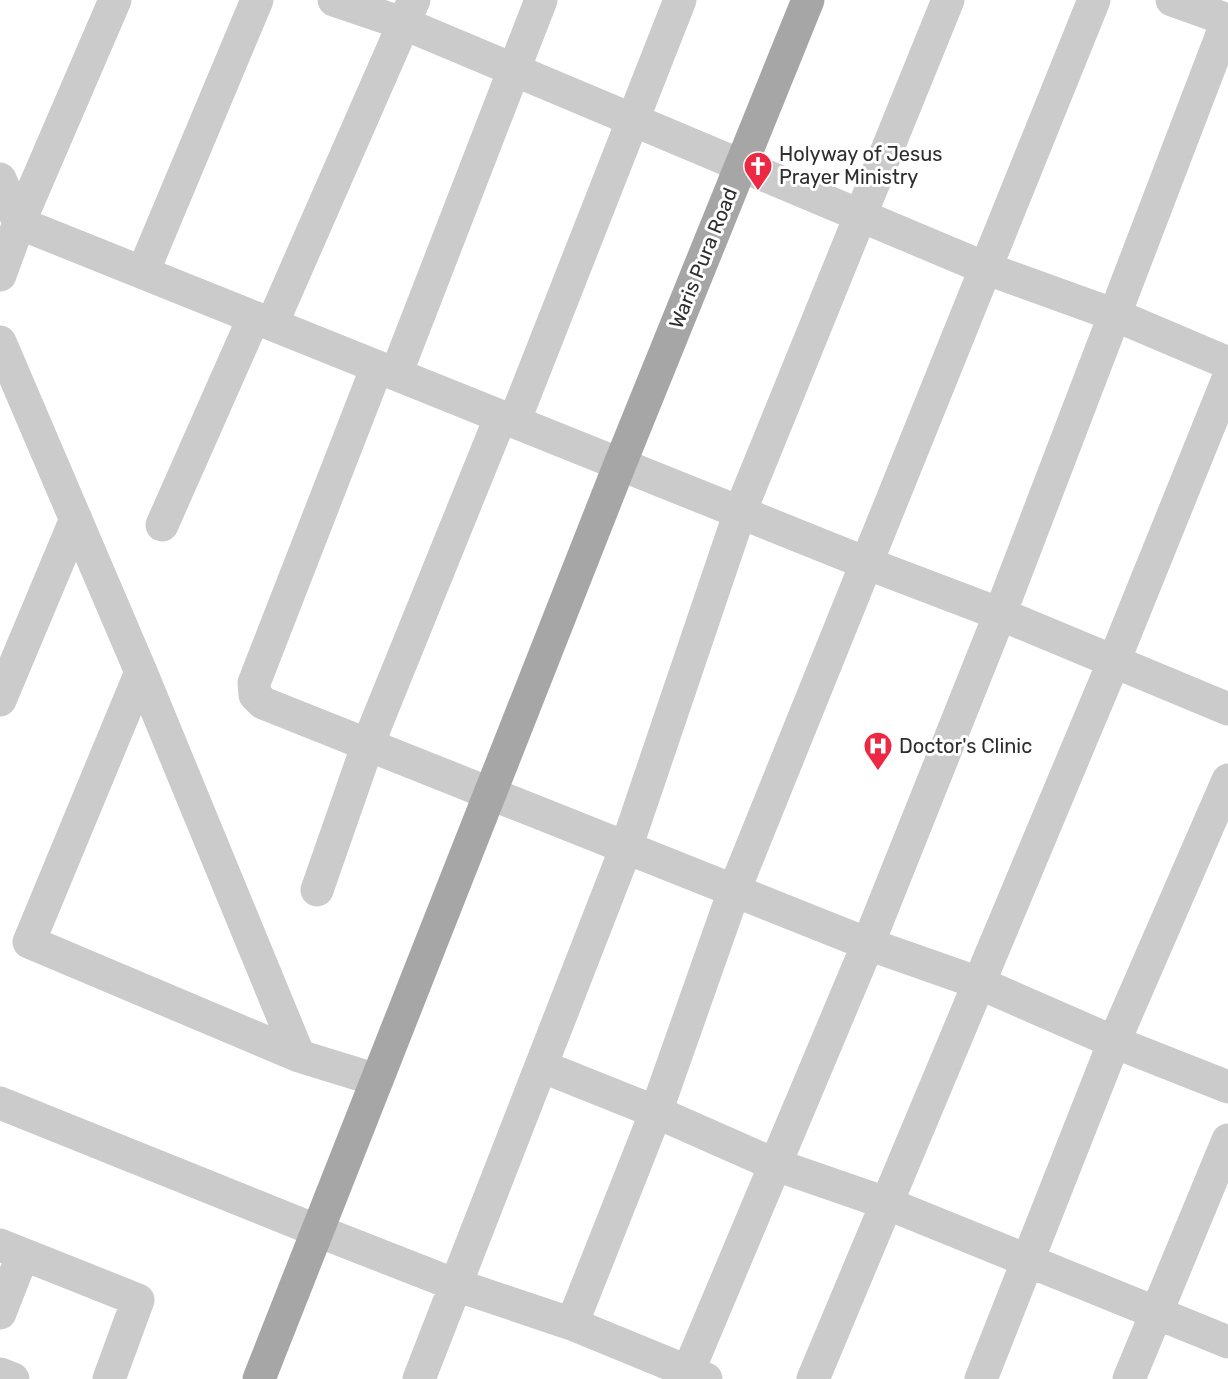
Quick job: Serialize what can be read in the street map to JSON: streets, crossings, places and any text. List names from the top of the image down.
{
  "streets": {
    "main road": ["Waris Pura Road"]
  },
  "places": {
    "church": ["Holyway of Jesus Prayer Ministry"],
    "hospital": ["Doctor's Clinic"]
  }
}
